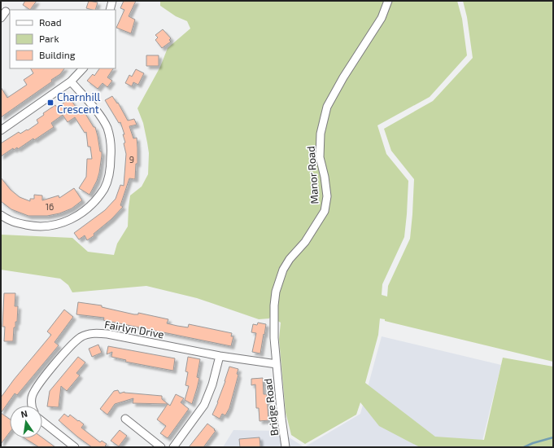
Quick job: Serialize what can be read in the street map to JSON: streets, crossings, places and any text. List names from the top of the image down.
{
  "streets": {
    "street": ["Manor Road", "Fairlyn Drive", "Bridge Road"]
  },
  "crossings": [
    ["Manor Road", "Fairlyn Drive"],
    ["Manor Road", "Bridge Road"],
    ["Fairlyn Drive", "Bridge Road"]
  ],
  "places": {
    "transit": ["Charnhill Crescent"]
  },
  "house_numbers": ["9", "16"],
  "legend": ["Road", "Park", "Building"],
  "north": "top"
}
